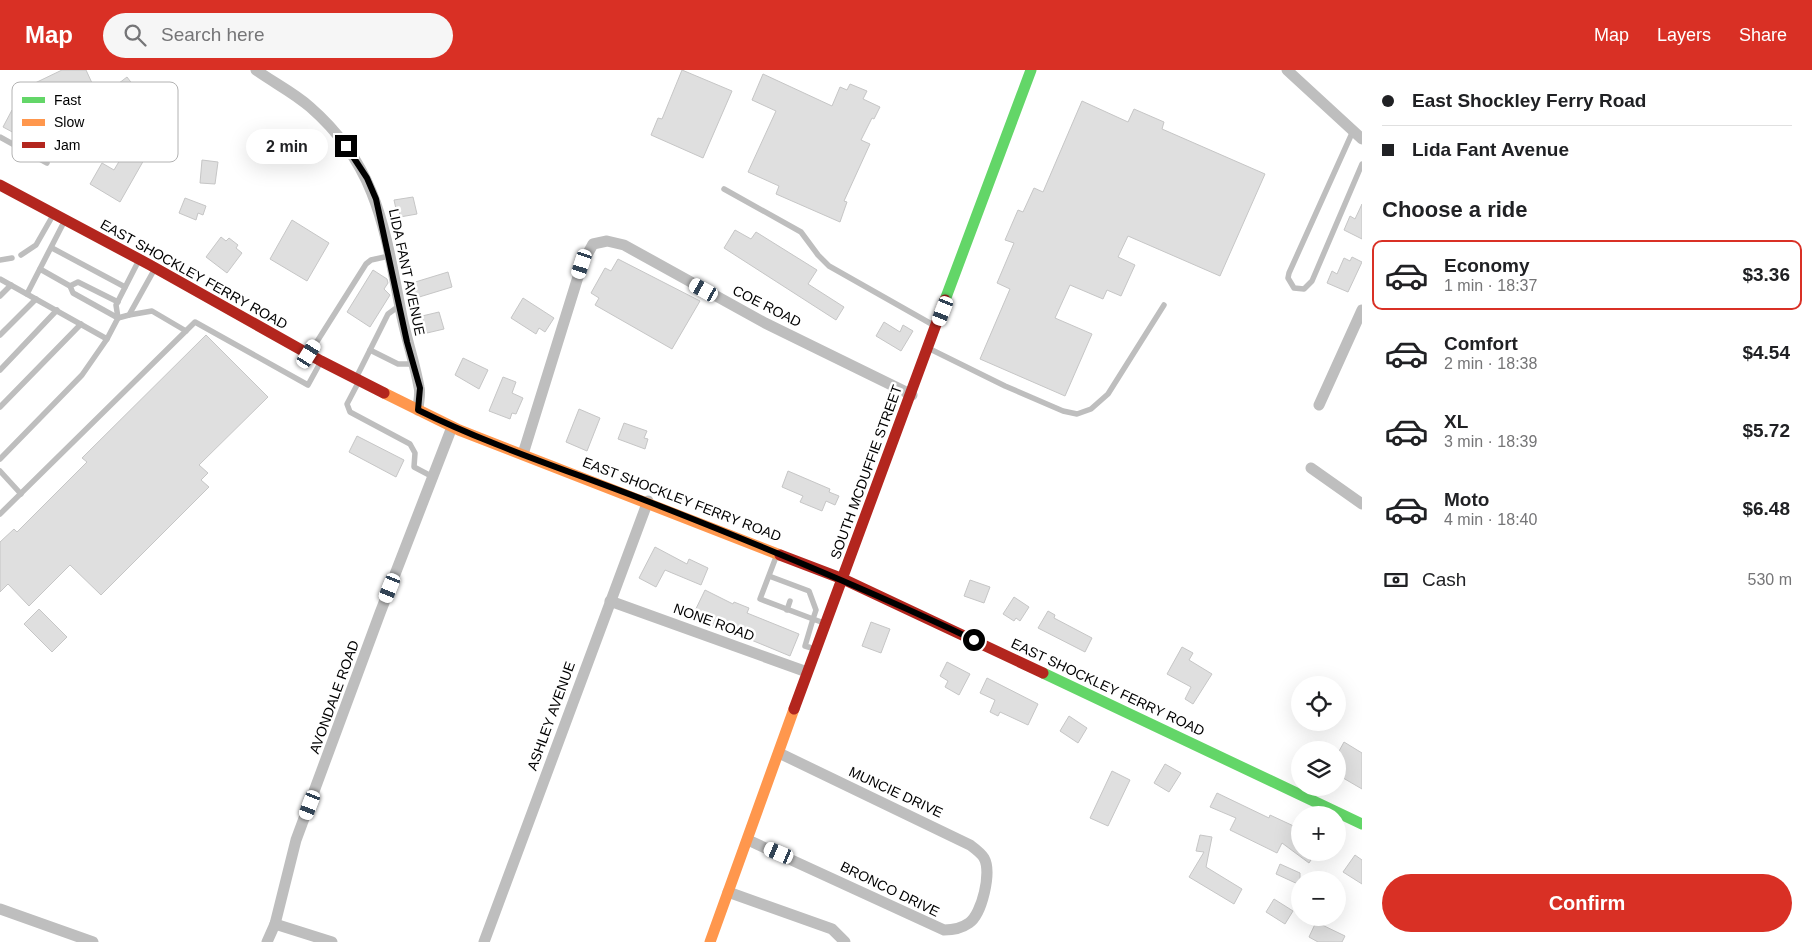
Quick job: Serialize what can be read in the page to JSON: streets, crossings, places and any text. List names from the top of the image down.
{
  "streets": {
    "main road": ["EAST SHOCKLEY FERRY ROAD", "SOUTH MCDUFFIE STREET"],
    "street": [
      "LIDA FANT AVENUE",
      "COE ROAD",
      "NONE ROAD",
      "AVONDALE ROAD",
      "ASHLEY AVENUE",
      "MUNCIE DRIVE",
      "BRONCO DRIVE"
    ]
  },
  "crossings": [
    ["LIDA FANT AVENUE", "EAST SHOCKLEY FERRY ROAD"],
    ["EAST SHOCKLEY FERRY ROAD", "COE ROAD"],
    ["EAST SHOCKLEY FERRY ROAD", "SOUTH MCDUFFIE STREET"],
    ["EAST SHOCKLEY FERRY ROAD", "AVONDALE ROAD"],
    ["EAST SHOCKLEY FERRY ROAD", "ASHLEY AVENUE"],
    ["COE ROAD", "SOUTH MCDUFFIE STREET"],
    ["SOUTH MCDUFFIE STREET", "NONE ROAD"],
    ["SOUTH MCDUFFIE STREET", "MUNCIE DRIVE"],
    ["SOUTH MCDUFFIE STREET", "BRONCO DRIVE"],
    ["NONE ROAD", "ASHLEY AVENUE"],
    ["MUNCIE DRIVE", "BRONCO DRIVE"]
  ],
  "legend": ["Fast", "Slow", "Jam"],
  "page": {
    "header": "Map",
    "search": "Search here",
    "nav": ["Map", "Layers", "Share"],
    "banner": ["East Shockley Ferry Road", "Lida Fant Avenue"],
    "bubble": "2 min",
    "heading": "Choose a ride",
    "list": [
      {
        "name": "Economy",
        "note": "1 min · 18:37",
        "value": "$3.36"
      },
      {
        "name": "Comfort",
        "note": "2 min · 18:38",
        "value": "$4.54"
      },
      {
        "name": "XL",
        "note": "3 min · 18:39",
        "value": "$5.72"
      },
      {
        "name": "Moto",
        "note": "4 min · 18:40",
        "value": "$6.48"
      }
    ],
    "pay": ["Cash", "530 m"],
    "map_buttons": ["+", "−"],
    "buttons": "Confirm"
  }
}
